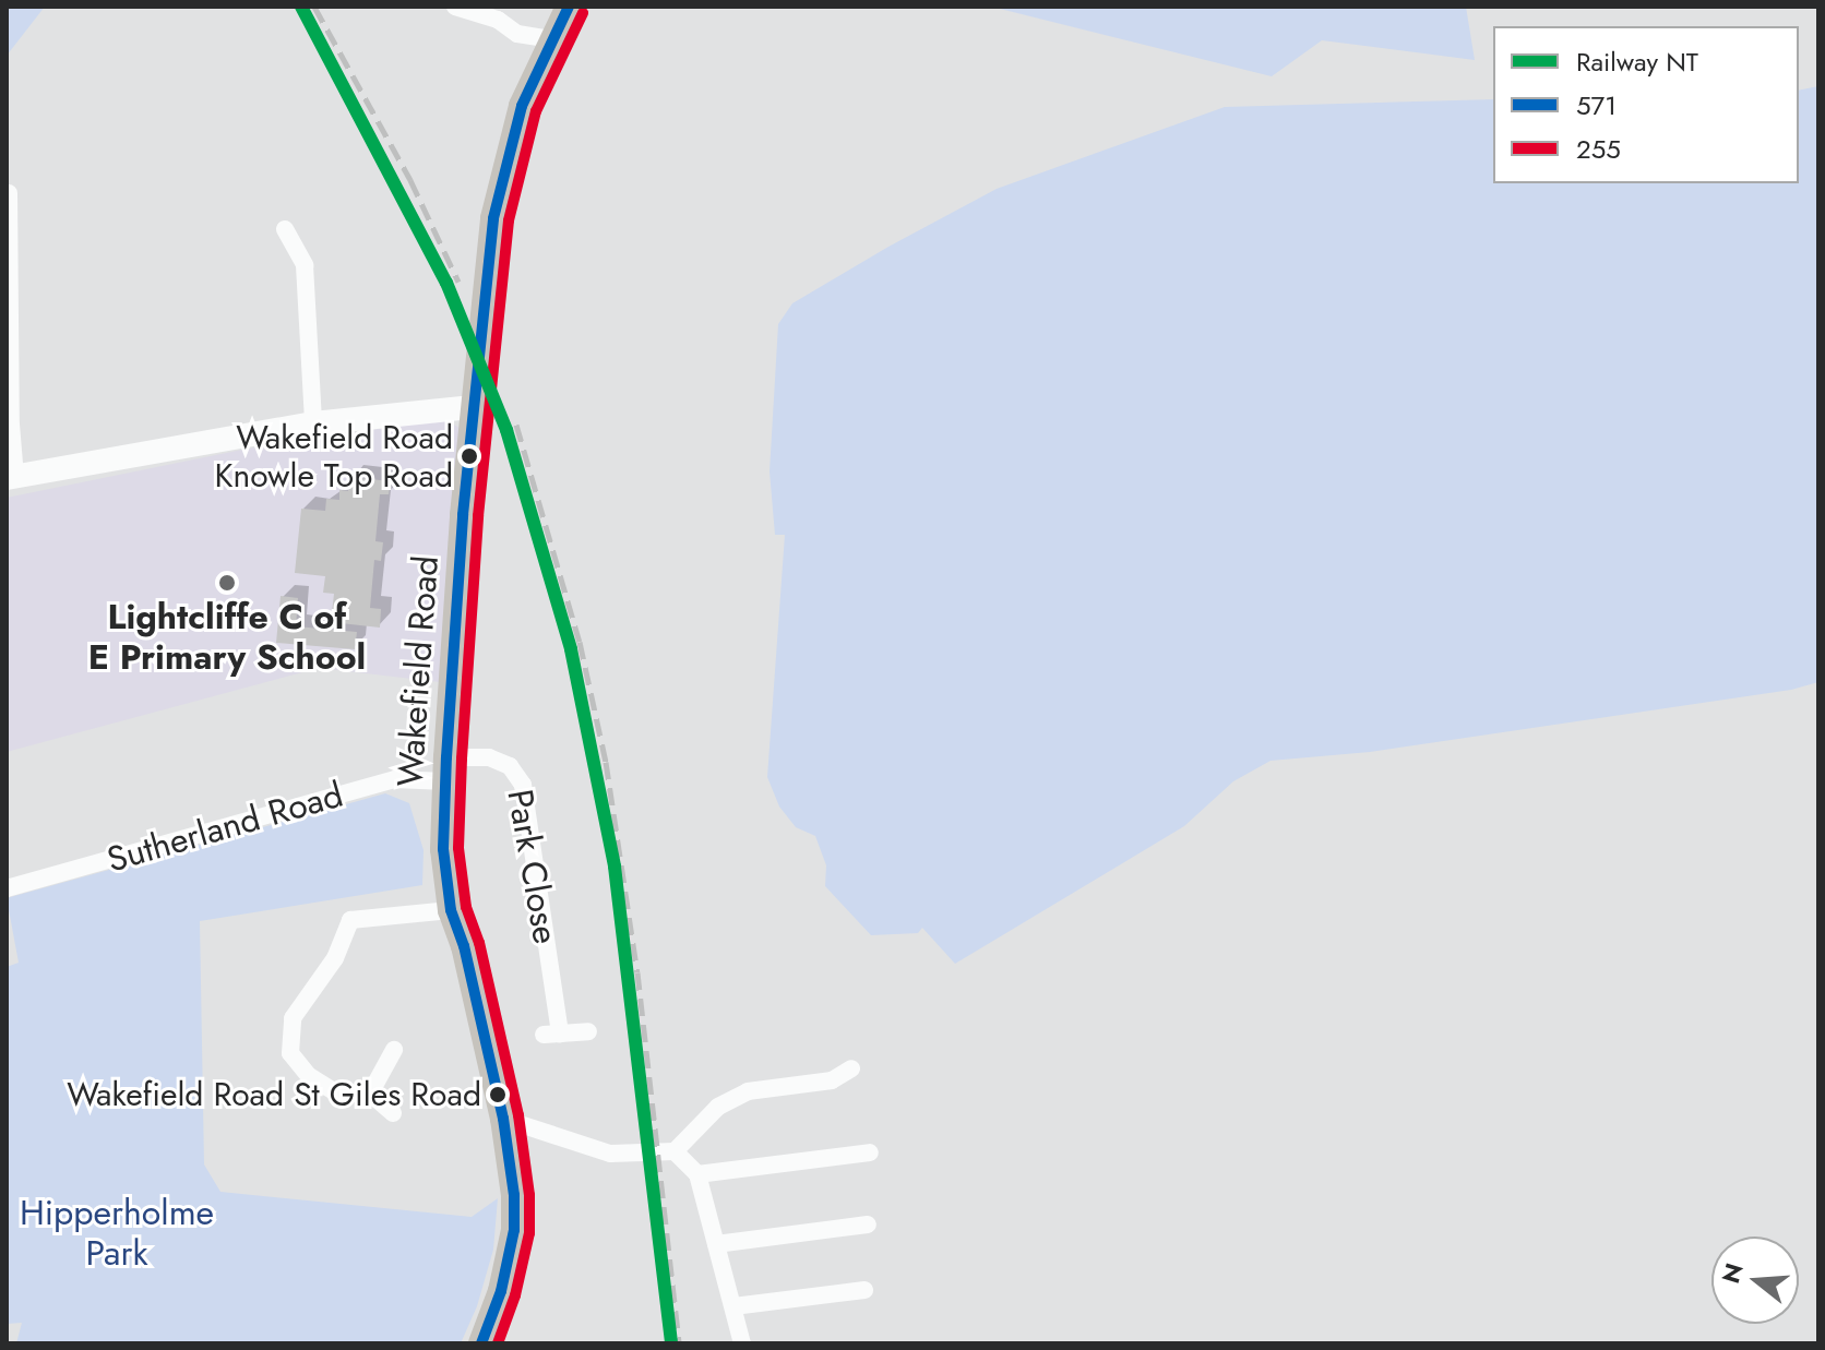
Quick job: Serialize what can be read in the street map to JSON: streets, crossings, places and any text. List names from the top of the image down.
{
  "streets": {
    "main road": ["Wakefield Road"],
    "street": ["Sutherland Road", "Park Close"]
  },
  "crossings": [
    ["Wakefield Road", "Sutherland Road"],
    ["Wakefield Road", "Park Close"],
    ["Sutherland Road", "Park Close"]
  ],
  "parks": ["Hipperholme Park"],
  "places": ["Wakefield Road Knowle Top Road", "Lightcliffe C of E Primary School", "Wakefield Road St Giles Road"],
  "lines": ["rail line NT", "transit line 571", "transit line 255"],
  "legend": ["Railway NT", "571", "255"],
  "north": "left"
}
